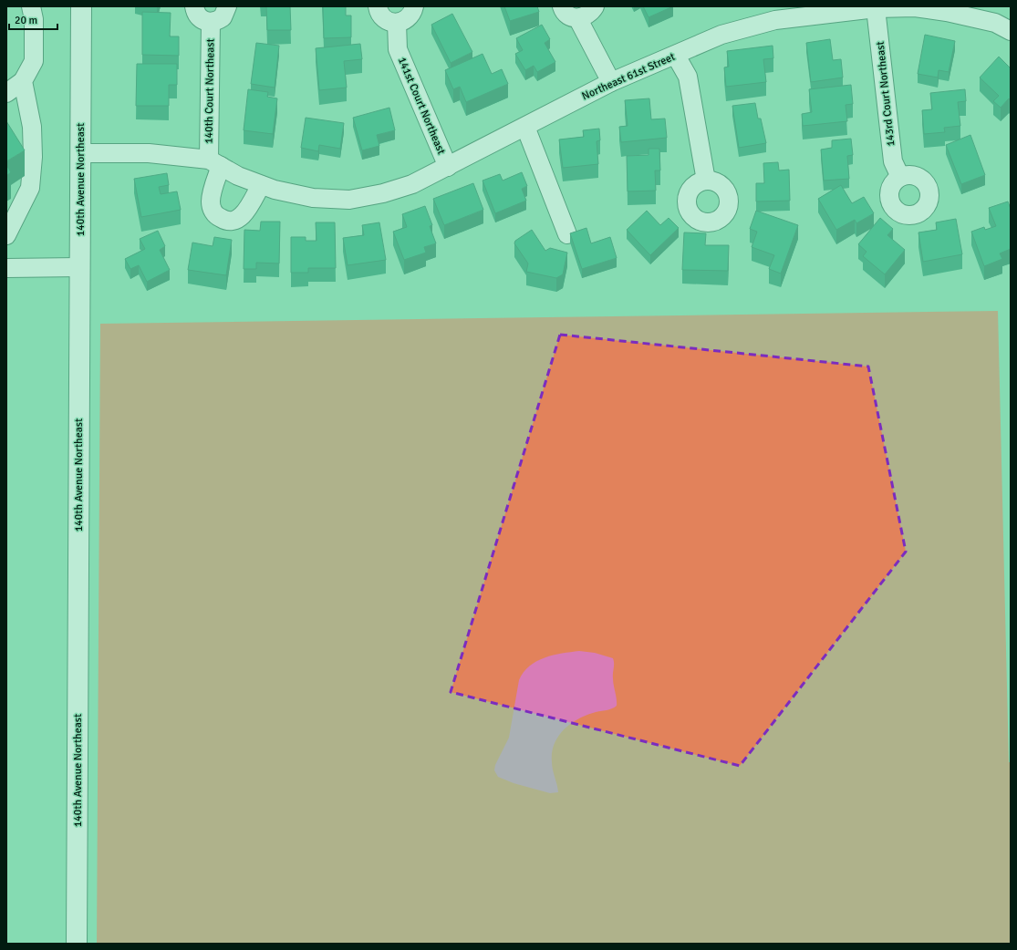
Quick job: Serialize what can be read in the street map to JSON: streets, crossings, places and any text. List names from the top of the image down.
{
  "streets": {
    "street": [
      "Northeast 61st Street",
      "140th Court Northeast",
      "143rd Court Northeast",
      "141st Court Northeast",
      "140th Avenue Northeast"
    ]
  },
  "crossings": [
    ["Northeast 61st Street", "140th Court Northeast"],
    ["Northeast 61st Street", "143rd Court Northeast"],
    ["Northeast 61st Street", "141st Court Northeast"],
    ["Northeast 61st Street", "140th Avenue Northeast"]
  ],
  "scale_bar": "20 m"
}
